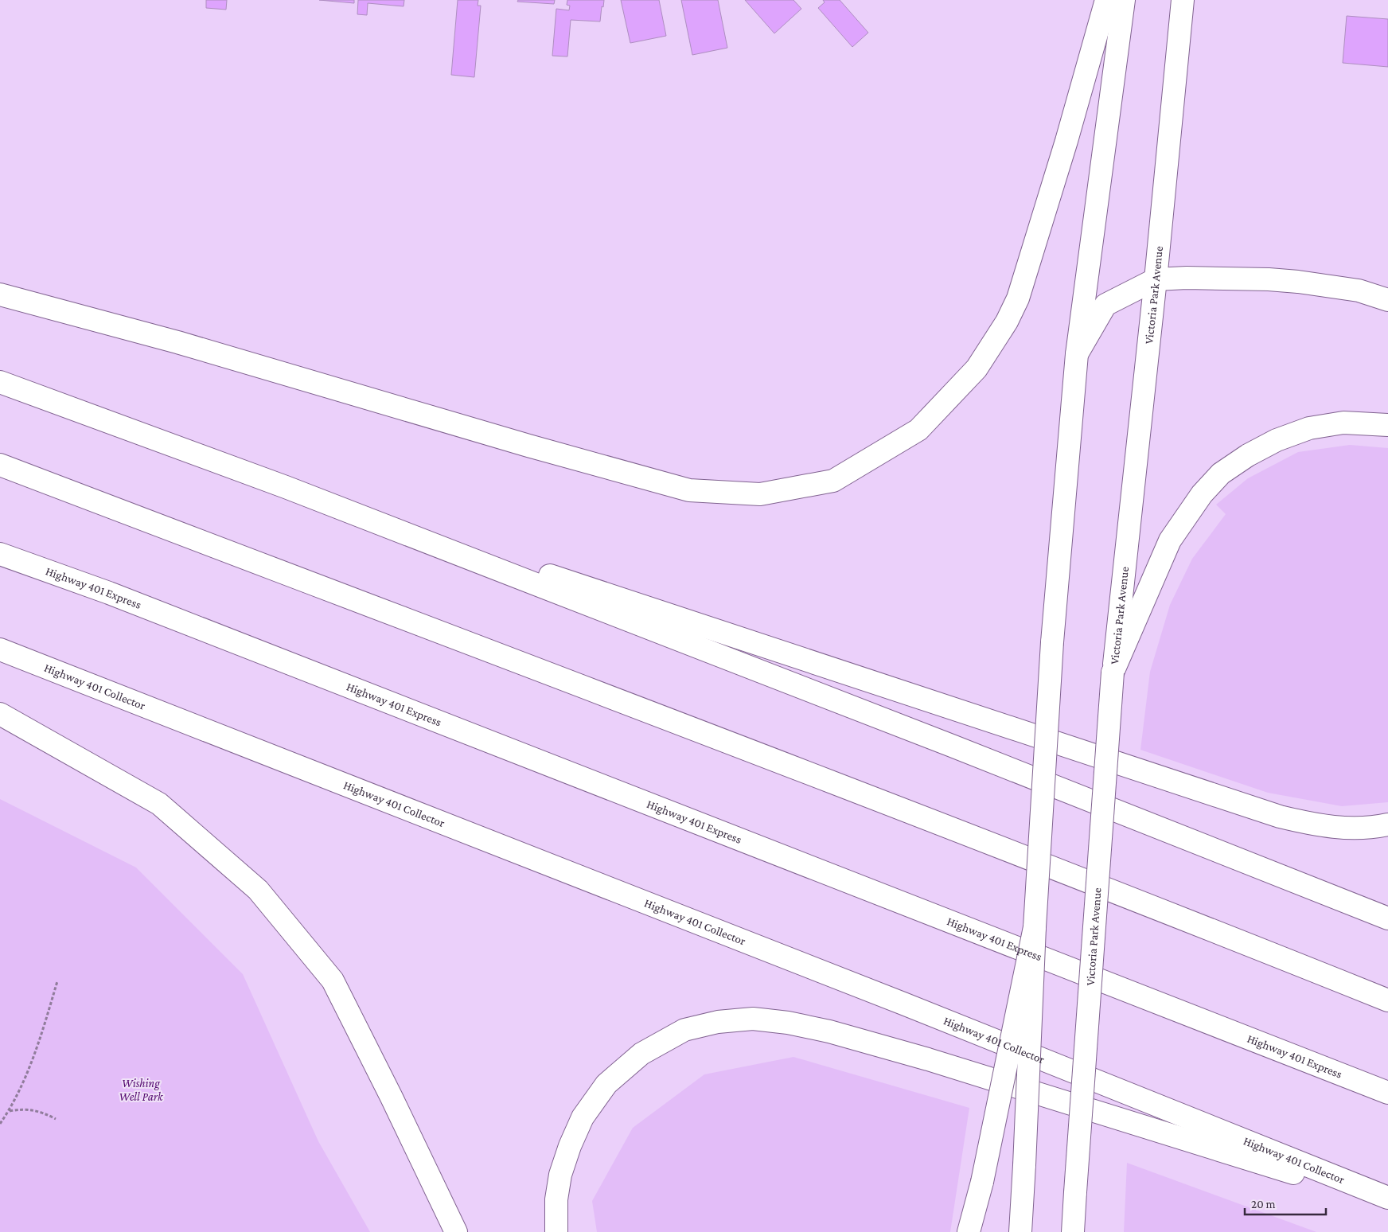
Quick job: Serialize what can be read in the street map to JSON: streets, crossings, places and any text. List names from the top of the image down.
{
  "streets": {
    "main road": ["Victoria Park Avenue", "Highway 401 Express", "Highway 401 Collector"]
  },
  "parks": ["Wishing Well Park"],
  "scale_bar": "20 m"
}
